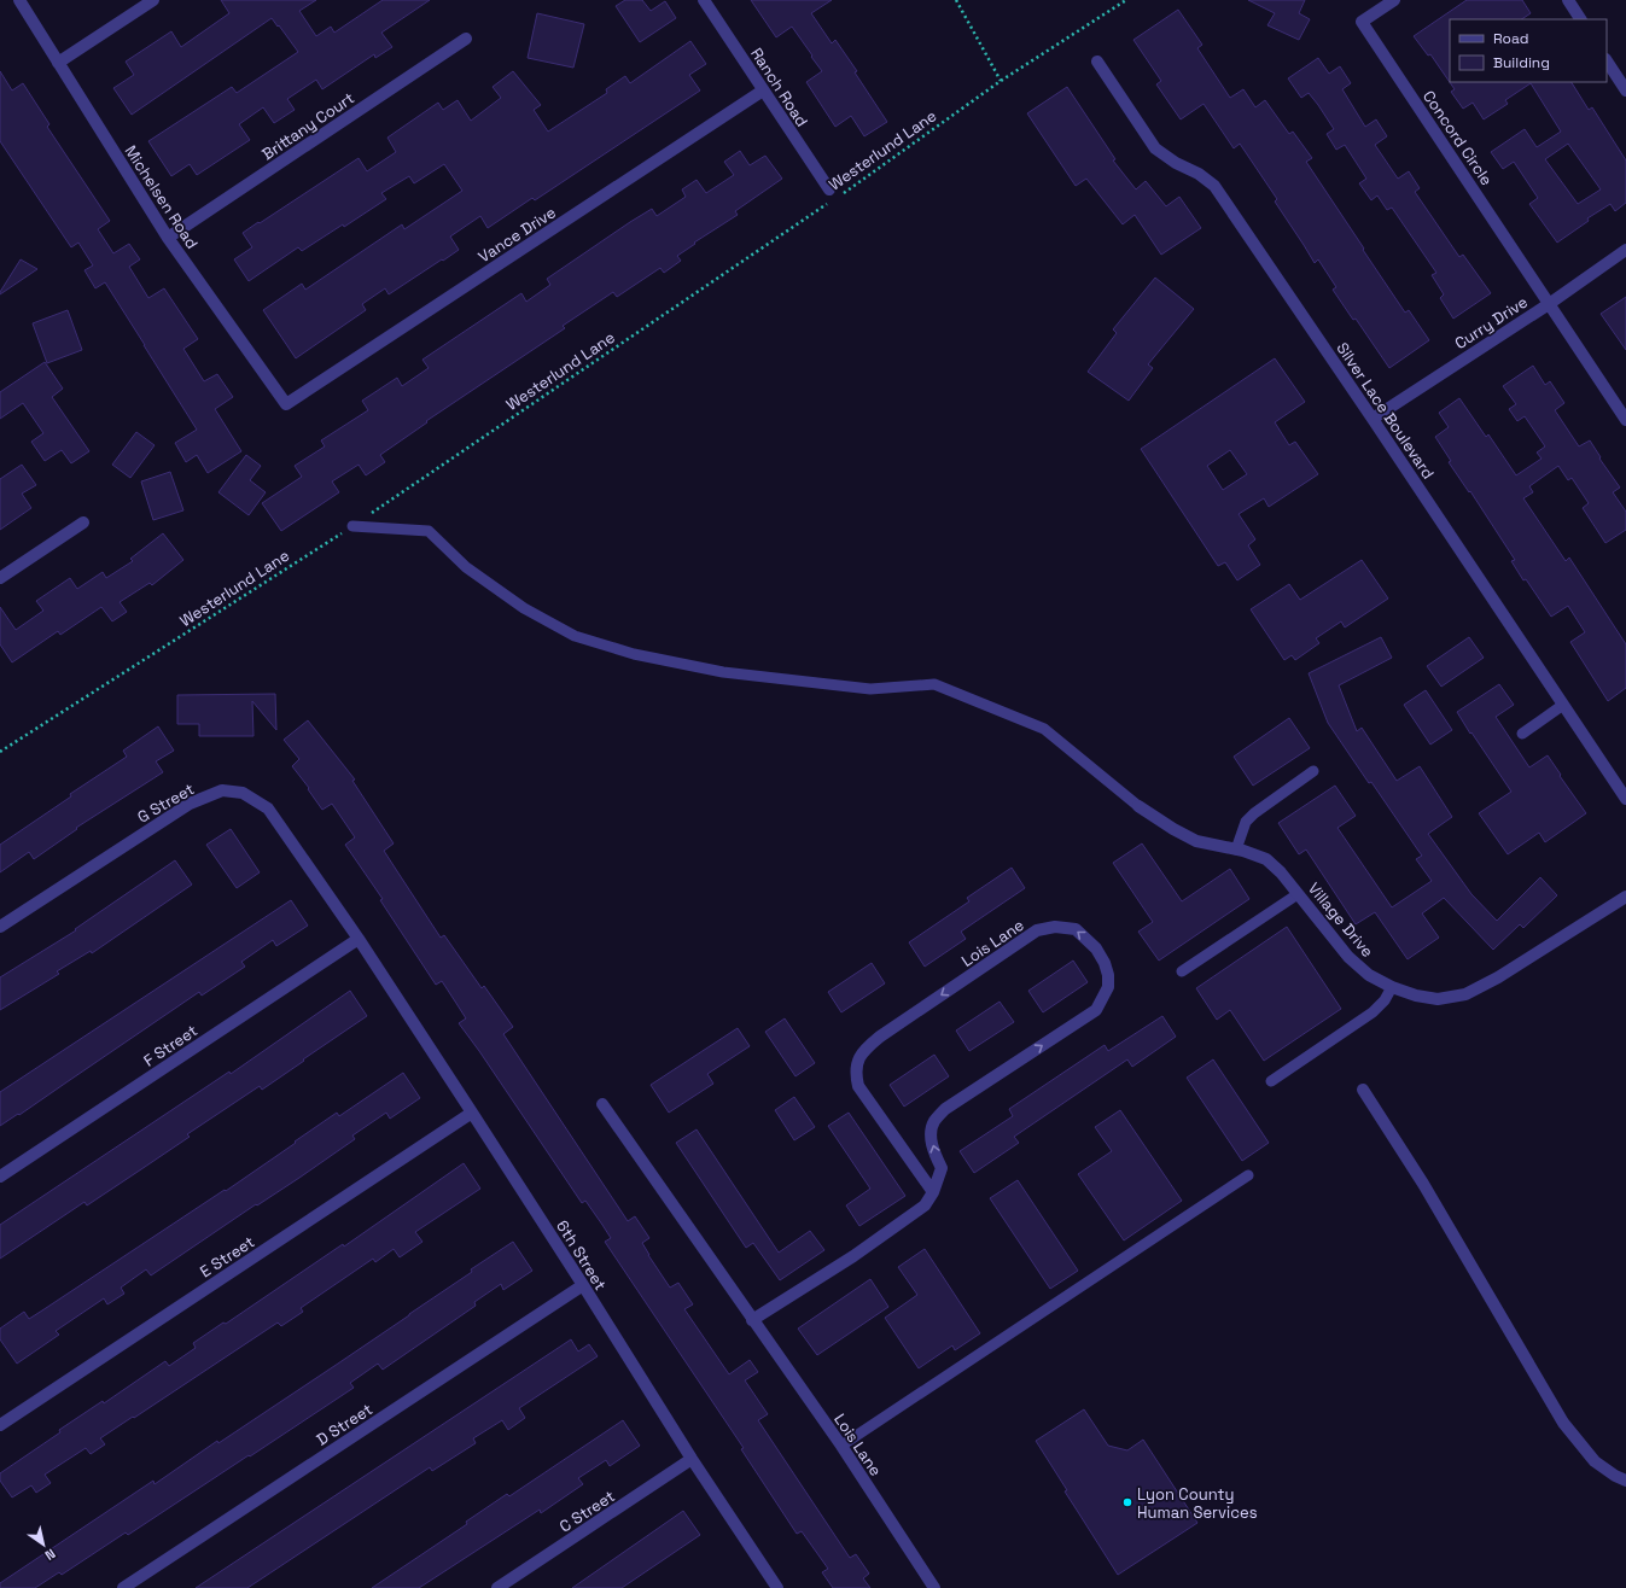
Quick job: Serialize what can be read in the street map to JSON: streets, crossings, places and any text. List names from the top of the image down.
{
  "streets": {
    "street": [
      "Ranch Road",
      "Brittany Court",
      "Concord Circle",
      "Michelsen Road",
      "Vance Drive",
      "Curry Drive",
      "Silver Lace Boulevard",
      "G Street",
      "Village Drive",
      "Lois Lane",
      "F Street",
      "6th Street",
      "E Street",
      "D Street",
      "C Street"
    ],
    "path": ["Westerlund Lane"]
  },
  "crossings": [
    ["Ranch Road", "Westerlund Lane"],
    ["Ranch Road", "Vance Drive"],
    ["Brittany Court", "Michelsen Road"],
    ["Concord Circle", "Curry Drive"],
    ["Michelsen Road", "Vance Drive"],
    ["Curry Drive", "Silver Lace Boulevard"],
    ["G Street", "F Street"],
    ["G Street", "6th Street"],
    ["F Street", "6th Street"],
    ["6th Street", "E Street"],
    ["6th Street", "D Street"],
    ["6th Street", "C Street"]
  ],
  "places": ["Lyon County Human Services"],
  "legend": ["Road", "Building"],
  "north": "bottom right"
}
